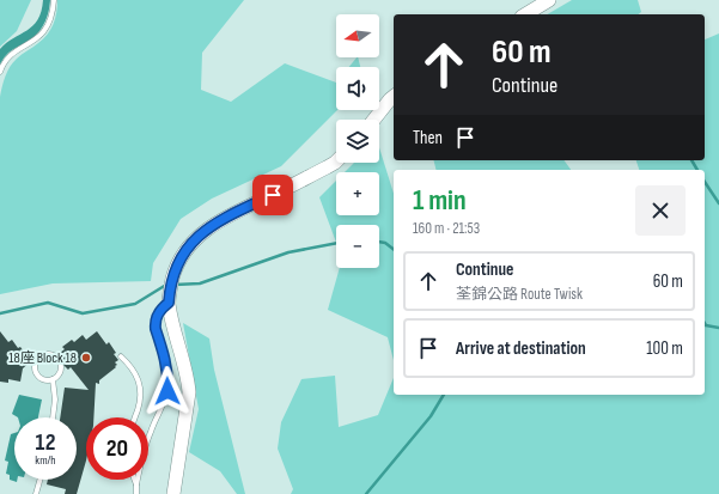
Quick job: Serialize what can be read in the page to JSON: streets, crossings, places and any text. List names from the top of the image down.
{
  "places": ["18座 Block 18"],
  "north": "left",
  "page": {
    "map_buttons": ["+", "−"],
    "turn": ["60 m", "Continue"],
    "then": "Then",
    "heading": ["1 min", "160 m · 21:53"],
    "list": [
      {
        "name": "Continue",
        "note": "荃錦公路 Route Twisk",
        "value": "60 m"
      },
      {
        "name": "Arrive at destination",
        "value": "100 m"
      }
    ],
    "speed": "12 km/h",
    "limit": "20"
  }
}
